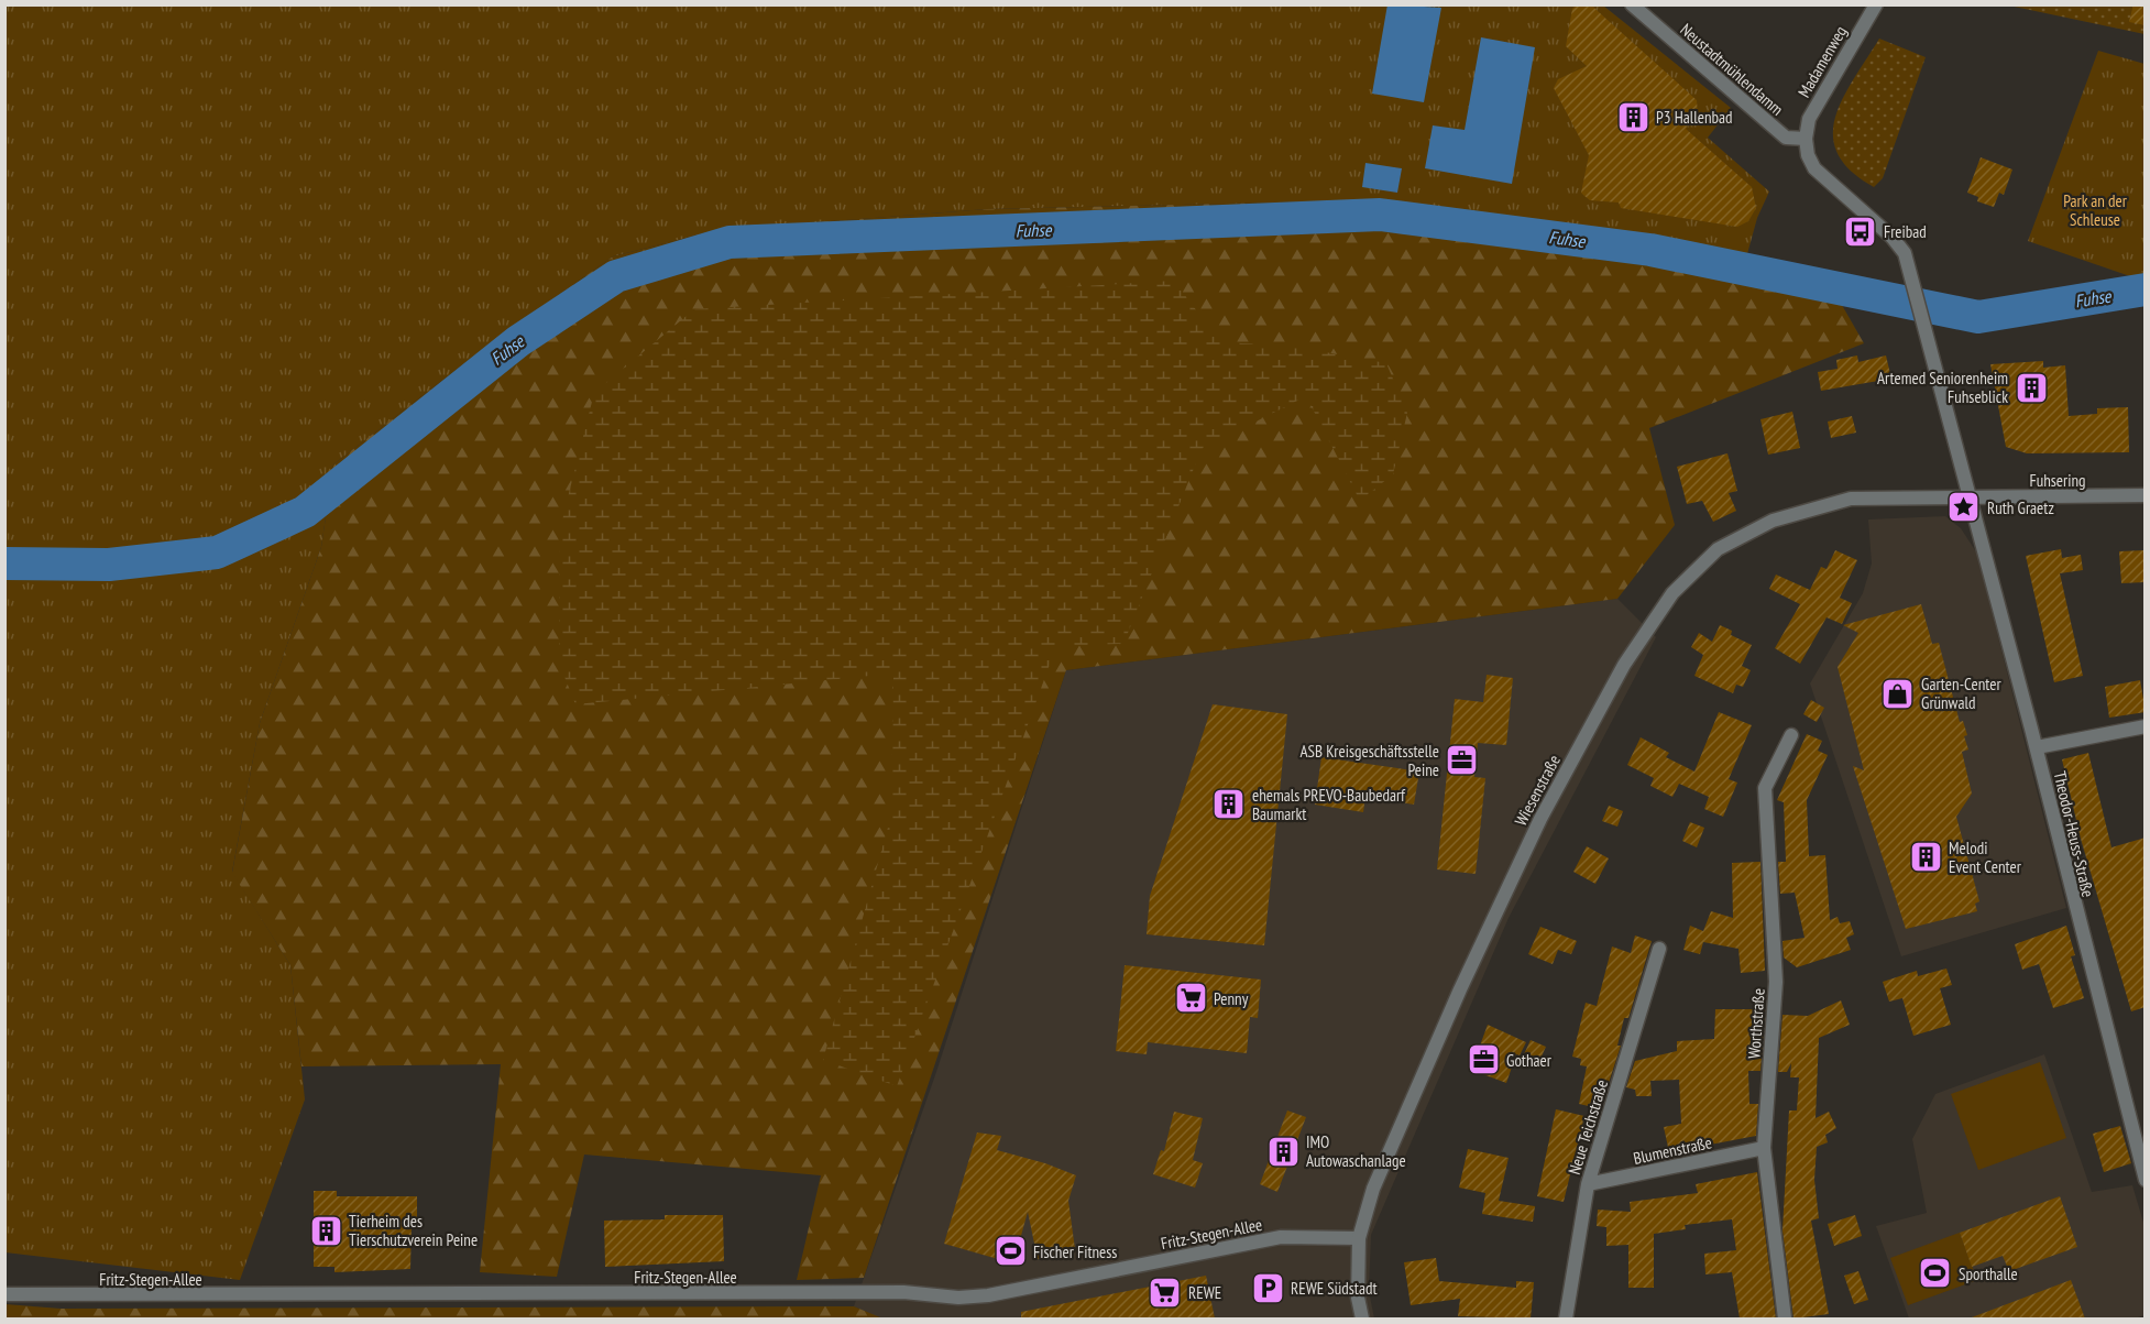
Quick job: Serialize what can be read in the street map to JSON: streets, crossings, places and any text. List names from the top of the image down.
{
  "streets": {
    "street": [
      "Madamenweg",
      "Neustadtmühlendamm",
      "Fuhsering",
      "Wiesenstraße",
      "Theodor-Heuss-Straße",
      "Worthstraße",
      "Neue Teichstraße",
      "Blumenstraße",
      "Fritz-Stegen-Allee"
    ]
  },
  "crossings": [
    ["Madamenweg", "Neustadtmühlendamm"],
    ["Fuhsering", "Wiesenstraße"],
    ["Fuhsering", "Theodor-Heuss-Straße"],
    ["Wiesenstraße", "Theodor-Heuss-Straße"],
    ["Wiesenstraße", "Fritz-Stegen-Allee"],
    ["Worthstraße", "Blumenstraße"],
    ["Neue Teichstraße", "Blumenstraße"]
  ],
  "water": ["Fuhse"],
  "parks": ["Park an der Schleuse"],
  "places": {
    "building": [
      "P3 Hallenbad",
      "Artemed Seniorenheim Fuhseblick",
      "ehemals PREVO-Baubedarf Baumarkt",
      "Melodi Event Center",
      "IMO Autowaschanlage",
      "Tierheim des Tierschutzverein Peine"
    ],
    "bus stop": ["Freibad"],
    "place": ["Ruth Graetz"],
    "shop": ["Garten-Center Grünwald"],
    "office": ["ASB Kreisgeschäftsstelle Peine", "Gothaer"],
    "supermarket": ["Penny", "REWE"],
    "sports": ["Fischer Fitness", "Sporthalle"],
    "parking": ["REWE Südstadt"]
  }
}
